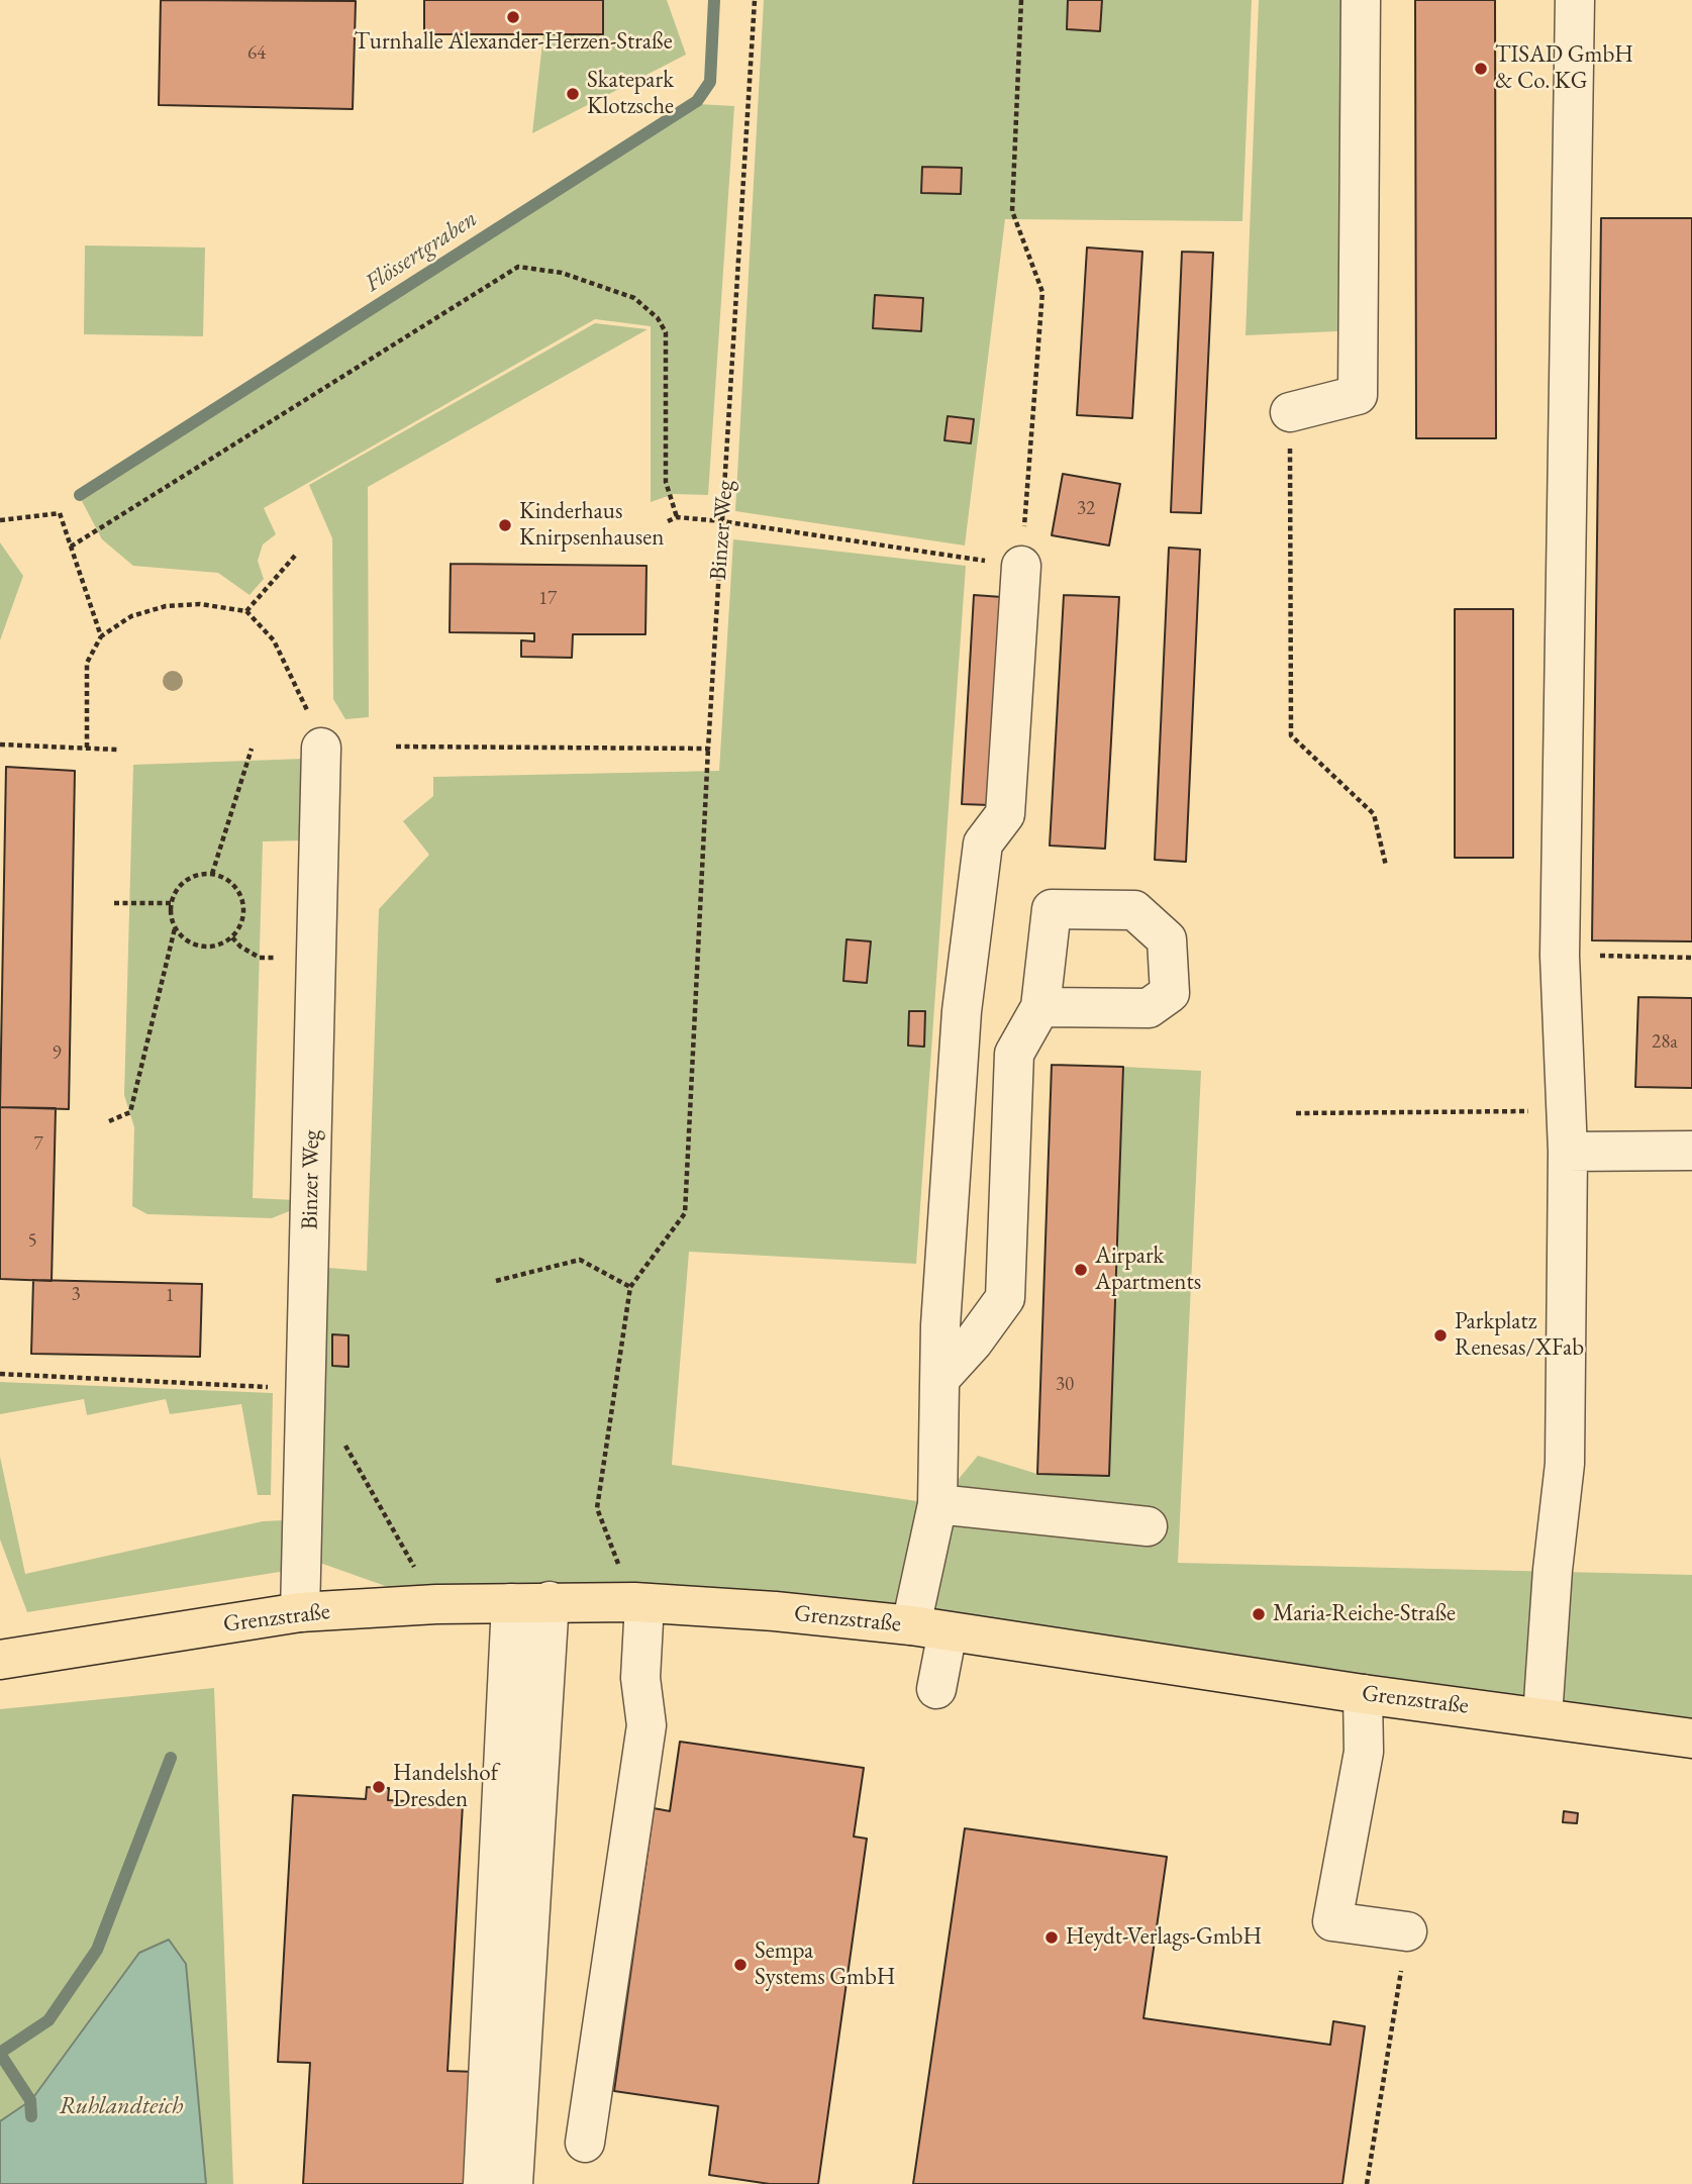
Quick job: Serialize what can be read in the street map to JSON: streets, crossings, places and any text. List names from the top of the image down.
{
  "streets": {
    "main road": ["Grenzstraße"],
    "street": ["Binzer Weg"]
  },
  "crossings": [
    ["Binzer Weg", "Grenzstraße"]
  ],
  "water": ["Flössertgraben", "Ruhlandteich"],
  "places": [
    "Turnhalle Alexander-Herzen-Straße",
    "TISAD GmbH & Co. KG",
    "Skatepark Klotzsche",
    "Kinderhaus Knirpsenhausen",
    "Airpark Apartments",
    "Parkplatz Renesas/XFab",
    "Maria-Reiche-Straße",
    "Handelshof Dresden",
    "Heydt-Verlags-GmbH",
    "Sempa Systems GmbH"
  ],
  "house_numbers": [
    "64",
    "32",
    "17",
    "28a",
    "9",
    "7",
    "5",
    "3",
    "1",
    "30"
  ]
}
